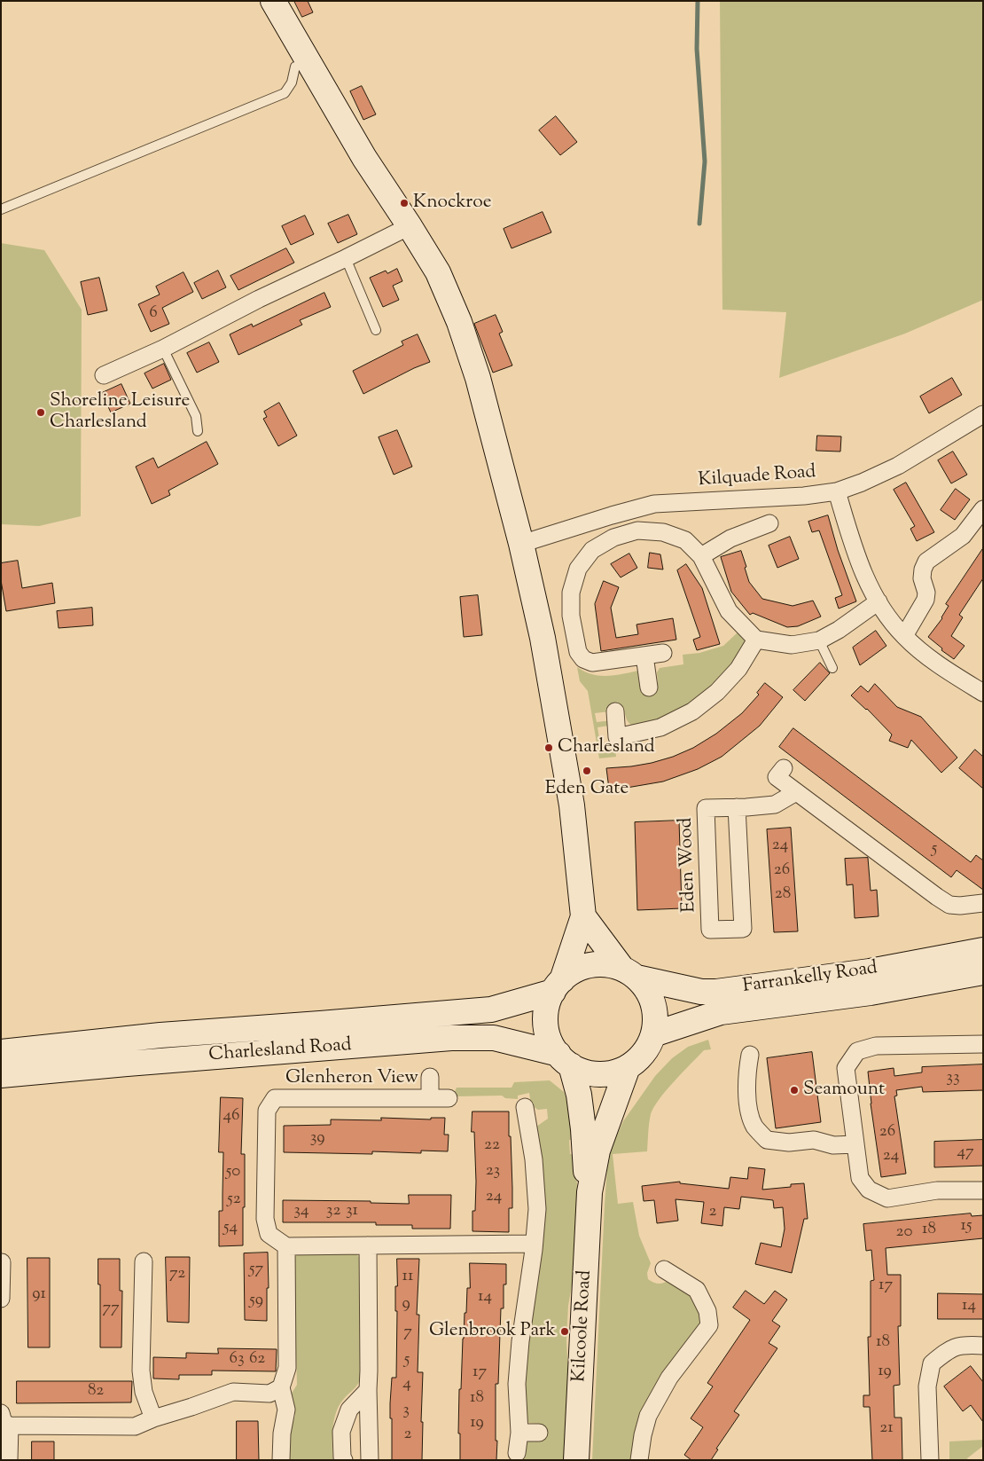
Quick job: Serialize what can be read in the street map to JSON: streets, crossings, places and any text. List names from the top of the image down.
{
  "streets": {
    "main road": ["Farrankelly Road", "Charlesland Road", "Kilcoole Road"],
    "street": ["Kilquade Road", "Eden Wood", "Glenheron View"]
  },
  "crossings": [
    ["Farrankelly Road", "Charlesland Road"]
  ],
  "places": [
    "Knockroe",
    "Shoreline Leisure Charlesland",
    "Charlesland",
    "Eden Gate",
    "Seamount",
    "Glenbrook Park"
  ],
  "house_numbers": [
    "6",
    "24",
    "5",
    "26",
    "28",
    "33",
    "46",
    "26",
    "39",
    "22",
    "47",
    "24",
    "23",
    "50",
    "24",
    "52",
    "34",
    "32",
    "31",
    "2",
    "15",
    "54",
    "18",
    "20",
    "57",
    "72",
    "11",
    "17",
    "91",
    "14",
    "59",
    "9",
    "14",
    "77",
    "7",
    "18",
    "63",
    "62",
    "5",
    "19",
    "17",
    "4",
    "82",
    "18",
    "3",
    "19",
    "21",
    "2"
  ]
}
